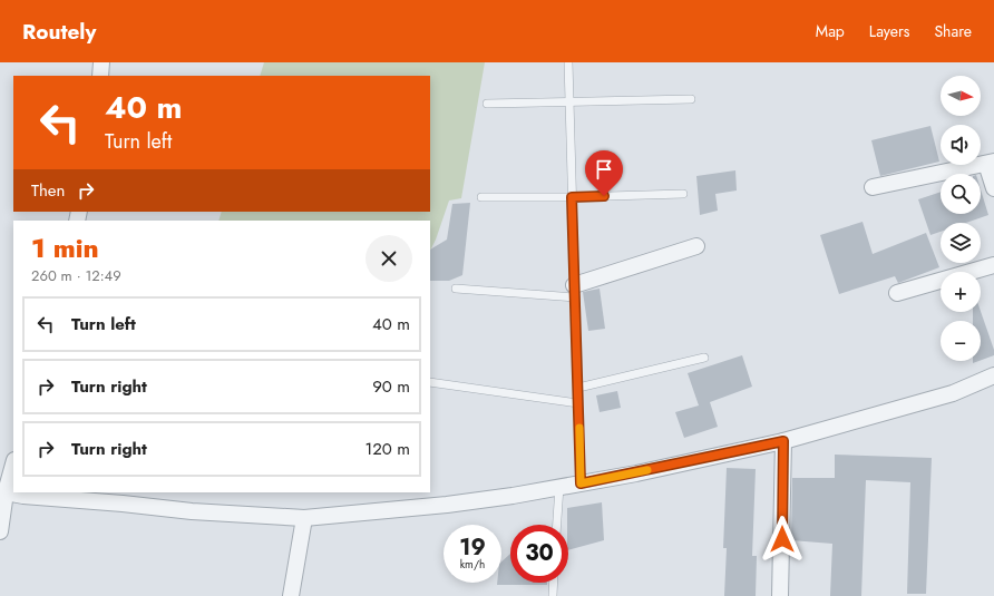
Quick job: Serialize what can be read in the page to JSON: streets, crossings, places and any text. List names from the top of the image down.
{
  "north": "right",
  "page": {
    "header": "Routely",
    "nav": ["Map", "Layers", "Share"],
    "map_buttons": ["+", "−"],
    "turn": ["40 m", "Turn left"],
    "then": "Then",
    "heading": ["1 min", "260 m · 12:49"],
    "list": [
      {
        "name": "Turn left",
        "value": "40 m"
      },
      {
        "name": "Turn right",
        "value": "90 m"
      },
      {
        "name": "Turn right",
        "value": "120 m"
      }
    ],
    "speed": "19 km/h",
    "limit": "30"
  }
}
